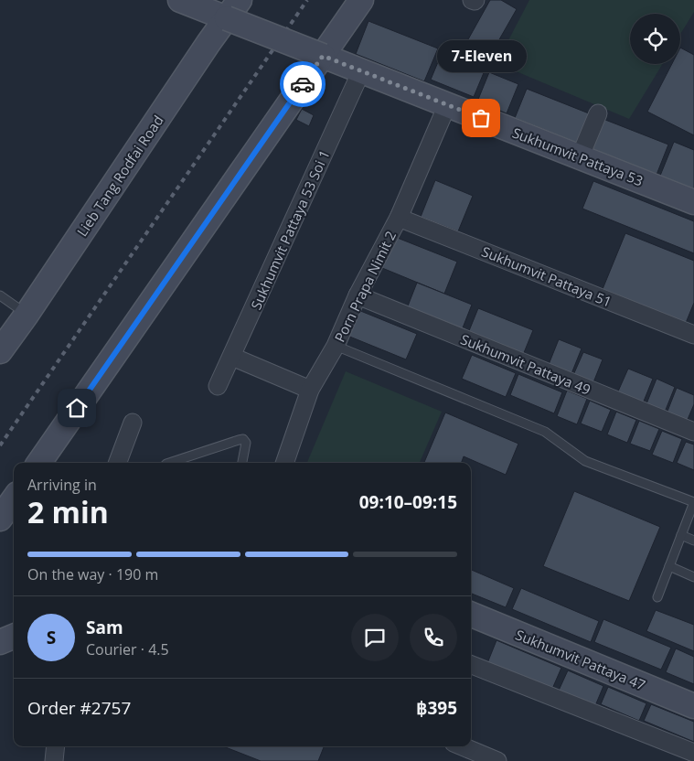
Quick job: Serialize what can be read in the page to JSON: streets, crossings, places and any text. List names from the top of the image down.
{
  "streets": {
    "street": [
      "Sukhumvit Pattaya 53",
      "Lieb Tang Rodfai Road",
      "Sukhumvit Pattaya 53 Soi 1",
      "Sukhumvit Pattaya 51",
      "Porn Prapa Nimit 2",
      "Sukhumvit Pattaya 49",
      "Sukhumvit Pattaya 47"
    ]
  },
  "crossings": [
    ["Sukhumvit Pattaya 53", "Lieb Tang Rodfai Road"],
    ["Sukhumvit Pattaya 53", "Sukhumvit Pattaya 53 Soi 1"],
    ["Sukhumvit Pattaya 53", "Porn Prapa Nimit 2"],
    ["Sukhumvit Pattaya 51", "Porn Prapa Nimit 2"],
    ["Porn Prapa Nimit 2", "Sukhumvit Pattaya 49"]
  ],
  "places": ["7-Eleven"],
  "page": {
    "bubble": "7-Eleven",
    "heading": ["2 min", "Arriving in", "09:10–09:15"],
    "panel": [
      "Sam",
      "Courier · 4.5",
      "Order #2757",
      "฿395"
    ],
    "bar": "On the way · 190 m",
    "round": "S"
  }
}
